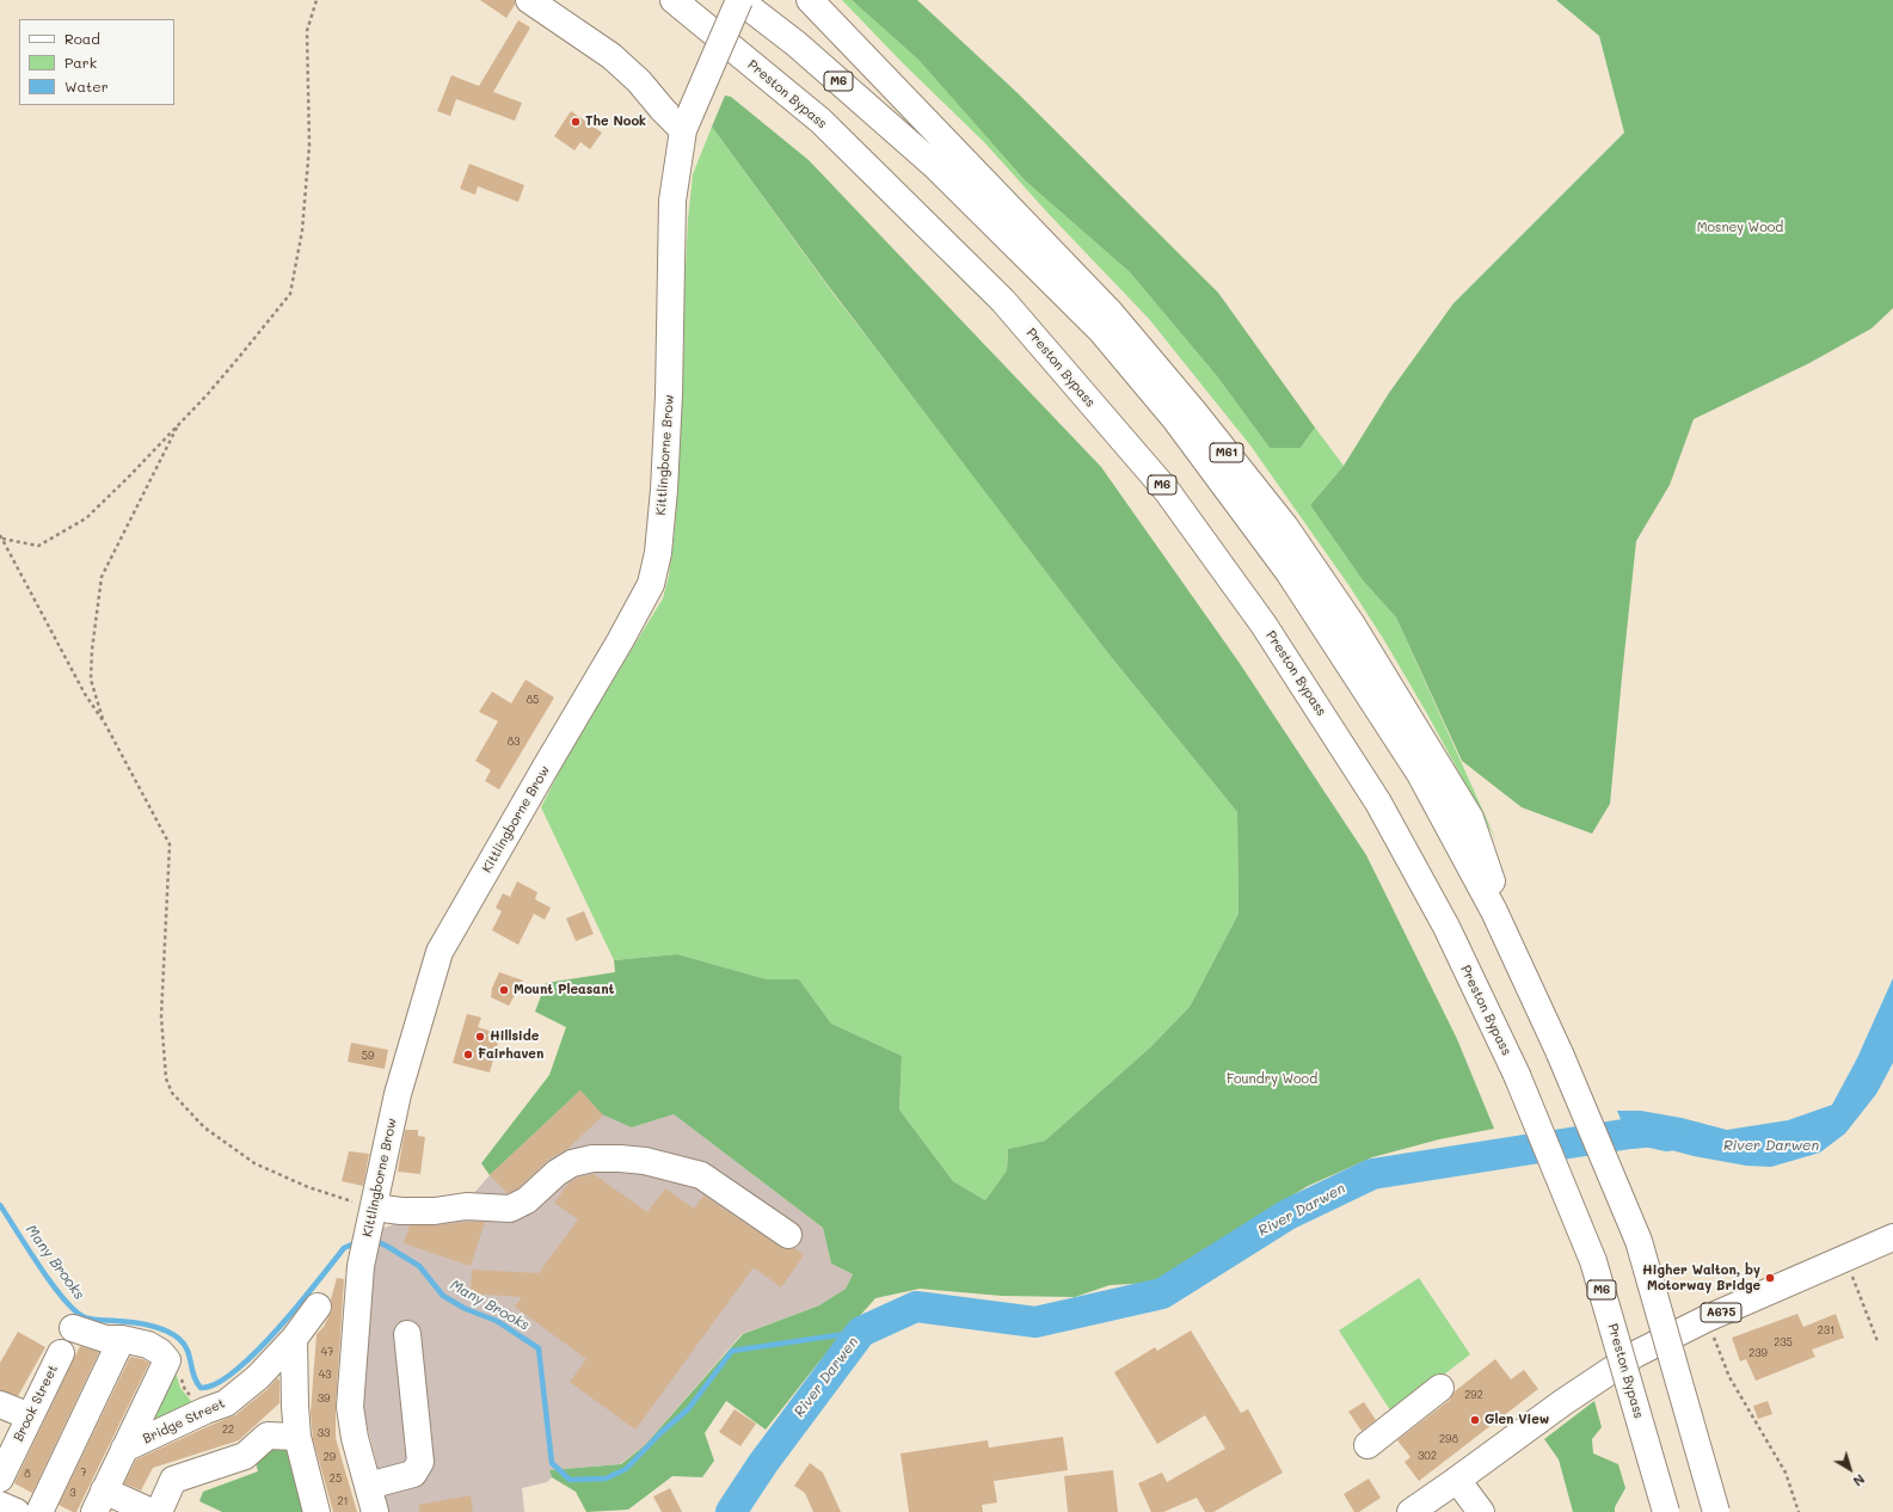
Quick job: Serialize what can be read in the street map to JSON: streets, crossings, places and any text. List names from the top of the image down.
{
  "streets": {
    "main road": [
      "M6",
      "Preston Bypass",
      "M61",
      "Kittlingborne Brow",
      "A675",
      "Brook Street",
      "Bridge Street"
    ]
  },
  "crossings": [
    ["M6", "M61"],
    ["M6", "Kittlingborne Brow"]
  ],
  "water": ["River Darwen", "Many Brooks"],
  "parks": ["Mosney Wood", "Foundry Wood"],
  "places": [
    "The Nook",
    "Mount Pleasant",
    "Hillside",
    "Fairhaven",
    "Higher Walton, by Motorway Bridge",
    "Glen View"
  ],
  "house_numbers": [
    "85",
    "83",
    "59",
    "231",
    "235",
    "47",
    "239",
    "43",
    "292",
    "39",
    "22",
    "33",
    "298",
    "302",
    "29",
    "7",
    "8",
    "25",
    "3",
    "21"
  ],
  "legend": ["Road", "Park", "Water"],
  "north": "bottom right"
}
